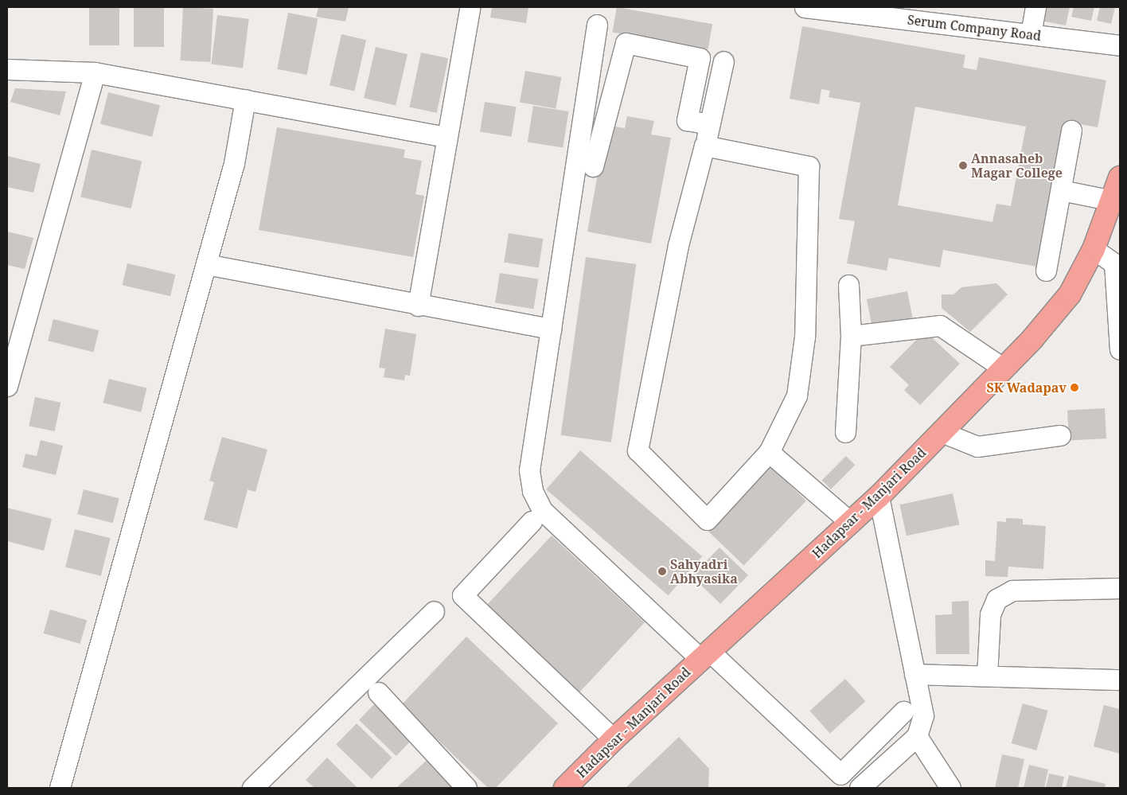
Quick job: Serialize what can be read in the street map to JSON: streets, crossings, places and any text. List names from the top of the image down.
{
  "streets": {
    "main road": ["Hadapsar - Manjari Road"],
    "street": ["Serum Company Road"]
  },
  "places": ["Annasaheb Magar College", "SK Wadapav", "Sahyadri Abhyasika"]
}
